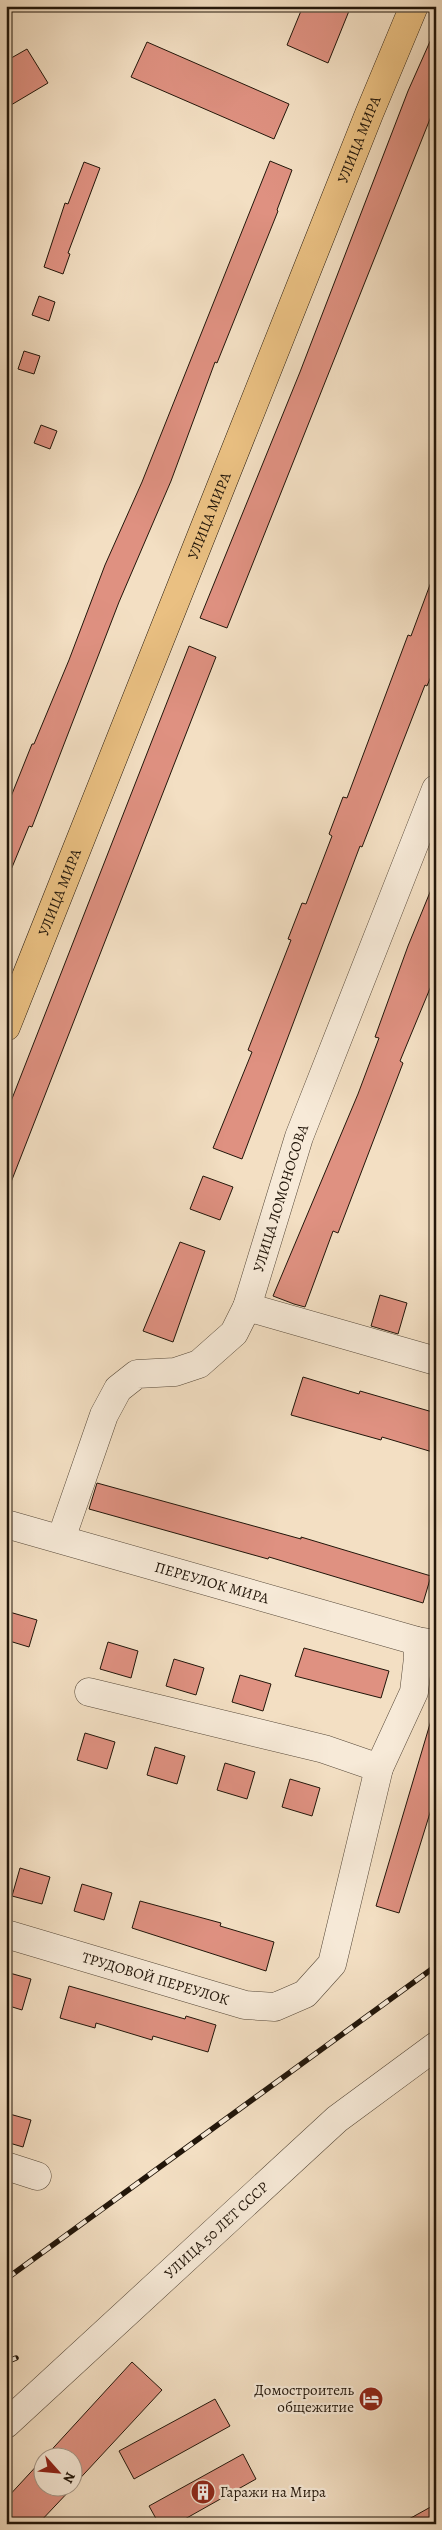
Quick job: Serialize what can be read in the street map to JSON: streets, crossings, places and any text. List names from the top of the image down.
{
  "streets": {
    "main road": ["УЛИЦА МИРА"],
    "street": [
      "УЛИЦА ЛОМОНОСОВА",
      "ПЕРЕУЛОК МИРА",
      "ТРУДОВОЙ ПЕРЕУЛОК",
      "УЛИЦА 50 ЛЕТ СССР"
    ]
  },
  "crossings": [
    ["УЛИЦА ЛОМОНОСОВА", "ПЕРЕУЛОК МИРА"],
    ["ПЕРЕУЛОК МИРА", "ТРУДОВОЙ ПЕРЕУЛОК"]
  ],
  "places": {
    "hotel": ["Домостроитель общежитие"],
    "building": ["Гаражи на Мира"]
  },
  "north": "bottom right"
}
